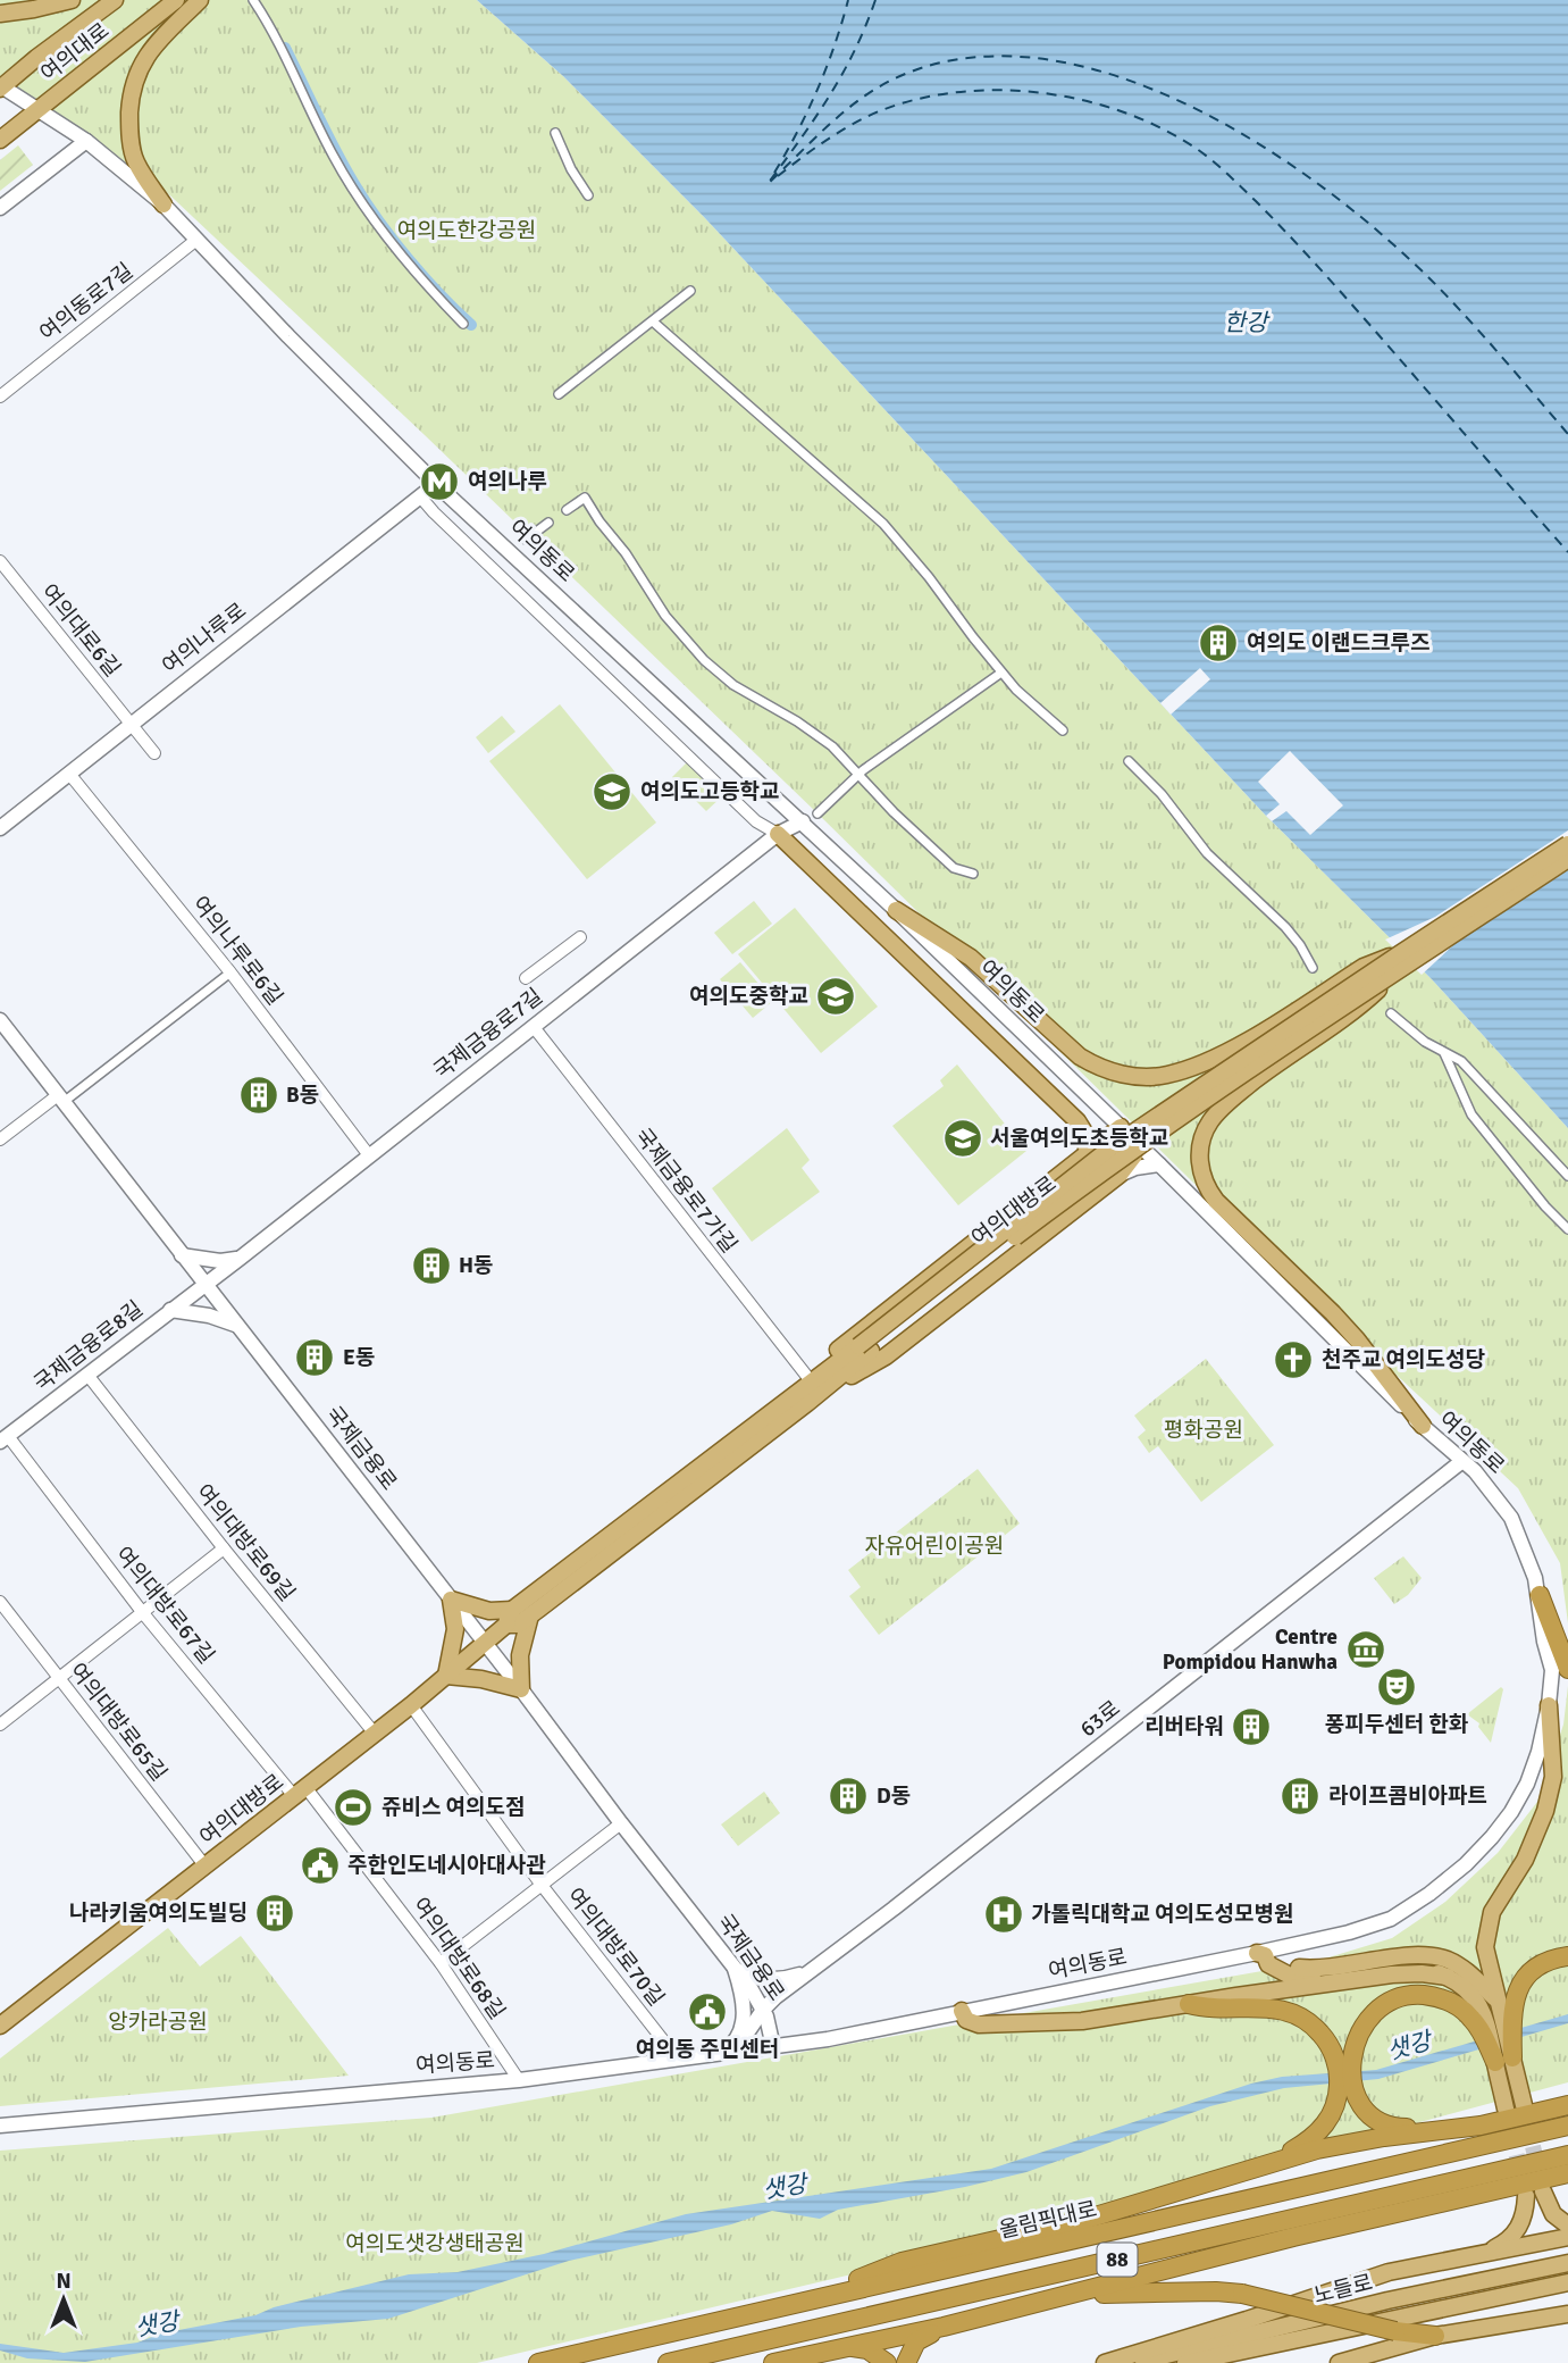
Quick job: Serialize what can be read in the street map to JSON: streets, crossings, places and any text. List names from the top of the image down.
{
  "streets": {
    "highway": ["올림픽대로", "88"],
    "main road": [
      "여의대로",
      "여의동로",
      "여의나루로",
      "국제금융로7길",
      "여의대방로",
      "국제금융로8길",
      "국제금융로",
      "63로",
      "노들로"
    ],
    "street": [
      "여의동로7길",
      "여의대로6길",
      "여의나루로6길",
      "국제금융로7가길",
      "여의대방로69길",
      "여의대방로67길",
      "여의대방로65길",
      "여의대방로70길",
      "여의대방로68길"
    ]
  },
  "crossings": [
    ["여의대로", "여의동로"],
    ["여의동로7길", "여의동로"],
    ["여의동로", "여의나루로"],
    ["여의동로", "국제금융로7길"],
    ["여의동로", "국제금융로"],
    ["여의동로", "63로"],
    ["여의동로", "여의대방로70길"],
    ["여의동로", "여의대방로68길"],
    ["여의대로6길", "여의나루로"],
    ["여의나루로", "여의나루로6길"],
    ["여의나루로6길", "국제금융로7길"],
    ["국제금융로7길", "국제금융로7가길"],
    ["국제금융로7길", "국제금융로8길"],
    ["국제금융로7길", "국제금융로"],
    ["여의대방로", "국제금융로"],
    ["여의대방로", "여의대방로69길"],
    ["여의대방로", "여의대방로67길"],
    ["여의대방로", "여의대방로65길"],
    ["여의대방로", "여의대방로70길"],
    ["여의대방로", "여의대방로68길"],
    ["국제금융로8길", "국제금융로"],
    ["국제금융로8길", "여의대방로69길"],
    ["국제금융로8길", "여의대방로67길"],
    ["국제금융로", "63로"],
    ["여의대방로67길", "여의대방로68길"]
  ],
  "water": ["한강", "샛강"],
  "parks": [
    "여의도한강공원",
    "평화공원",
    "자유어린이공원",
    "앙카라공원",
    "여의도샛강생태공원"
  ],
  "places": {
    "metro station": ["여의나루"],
    "building": [
      "여의도 이랜드크루즈",
      "B동",
      "H동",
      "E동",
      "리버타워",
      "D동",
      "라이프콤비아파트",
      "나라키움여의도빌딩"
    ],
    "school or university": ["여의도고등학교", "여의도중학교", "서울여의도초등학교"],
    "church": ["천주교 여의도성당"],
    "museum": ["Centre Pompidou Hanwha"],
    "theatre": ["퐁피두센터 한화"],
    "sports": ["쥬비스 여의도점"],
    "public building": ["주한인도네시아대사관", "여의동 주민센터"],
    "hospital": ["가톨릭대학교 여의도성모병원"]
  },
  "north": "top"
}
